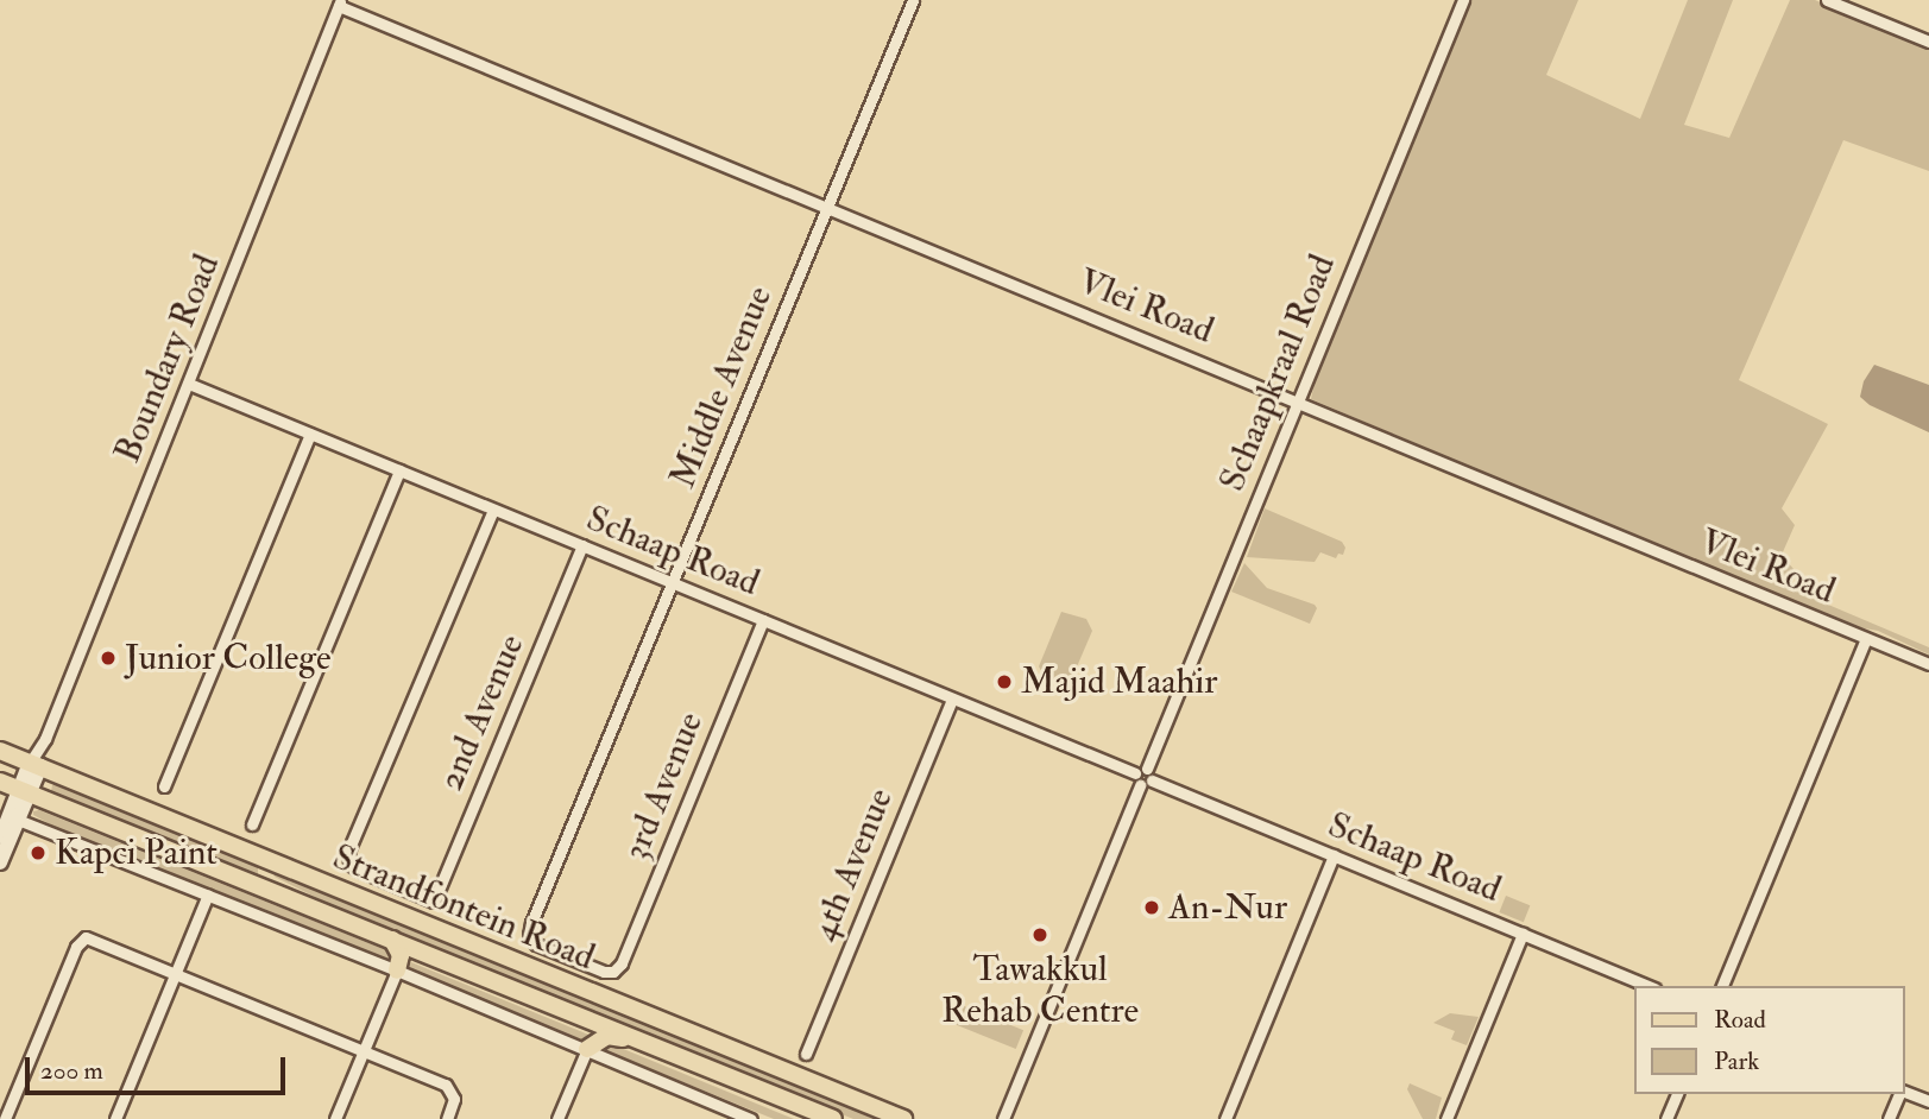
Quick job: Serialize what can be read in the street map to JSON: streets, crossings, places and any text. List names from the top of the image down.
{
  "streets": {
    "main road": ["Strandfontein Road"],
    "street": [
      "Vlei Road",
      "Boundary Road",
      "Schaapkraal Road",
      "Middle Avenue",
      "Schaap Road",
      "2nd Avenue",
      "3rd Avenue",
      "4th Avenue"
    ]
  },
  "crossings": [
    ["Vlei Road", "Boundary Road"],
    ["Vlei Road", "Schaapkraal Road"],
    ["Vlei Road", "Middle Avenue"],
    ["Boundary Road", "Schaap Road"],
    ["Boundary Road", "Strandfontein Road"],
    ["Schaapkraal Road", "Schaap Road"],
    ["Middle Avenue", "Schaap Road"],
    ["Middle Avenue", "3rd Avenue"],
    ["Schaap Road", "2nd Avenue"],
    ["Schaap Road", "3rd Avenue"],
    ["Schaap Road", "4th Avenue"]
  ],
  "places": [
    "Junior College",
    "Majid Maahir",
    "Kapci Paint",
    "An-Nur",
    "Tawakkul Rehab Centre"
  ],
  "legend": ["Road", "Park"],
  "scale_bar": "200 m"
}
